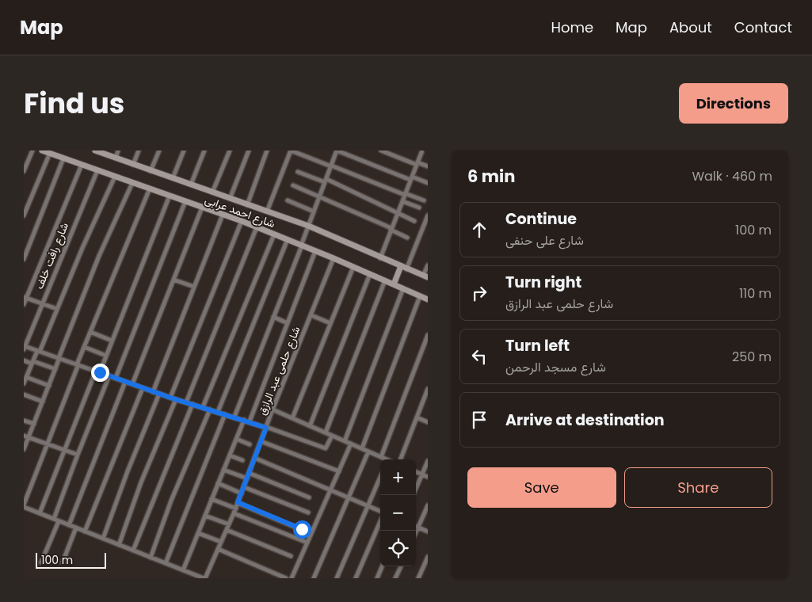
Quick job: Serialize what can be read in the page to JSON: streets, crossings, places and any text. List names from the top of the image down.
{
  "streets": {
    "street": ["شارع احمد عرابى", "شارع رافت خلف", "شارع حلمى عبد الرازق"]
  },
  "crossings": [
    ["شارع احمد عرابى", "شارع رافت خلف"],
    ["شارع احمد عرابى", "شارع حلمى عبد الرازق"]
  ],
  "scale_bar": "100 m",
  "page": {
    "header": "Map",
    "nav": [
      "Home",
      "Map",
      "About",
      "Contact"
    ],
    "title": "Find us",
    "buttons": [
      "Directions",
      ["Save", "Share"]
    ],
    "heading": ["6 min", "Walk · 460 m"],
    "list": [
      ["Continue", "شارع على حنفى", "100 m"],
      ["Turn right", "شارع حلمى عبد الرازق", "110 m"],
      ["Turn left", "شارع مسجد الرحمن", "250 m"],
      "Arrive at destination"
    ],
    "map_buttons": ["+", "−"],
    "scale": "100 m"
  }
}
